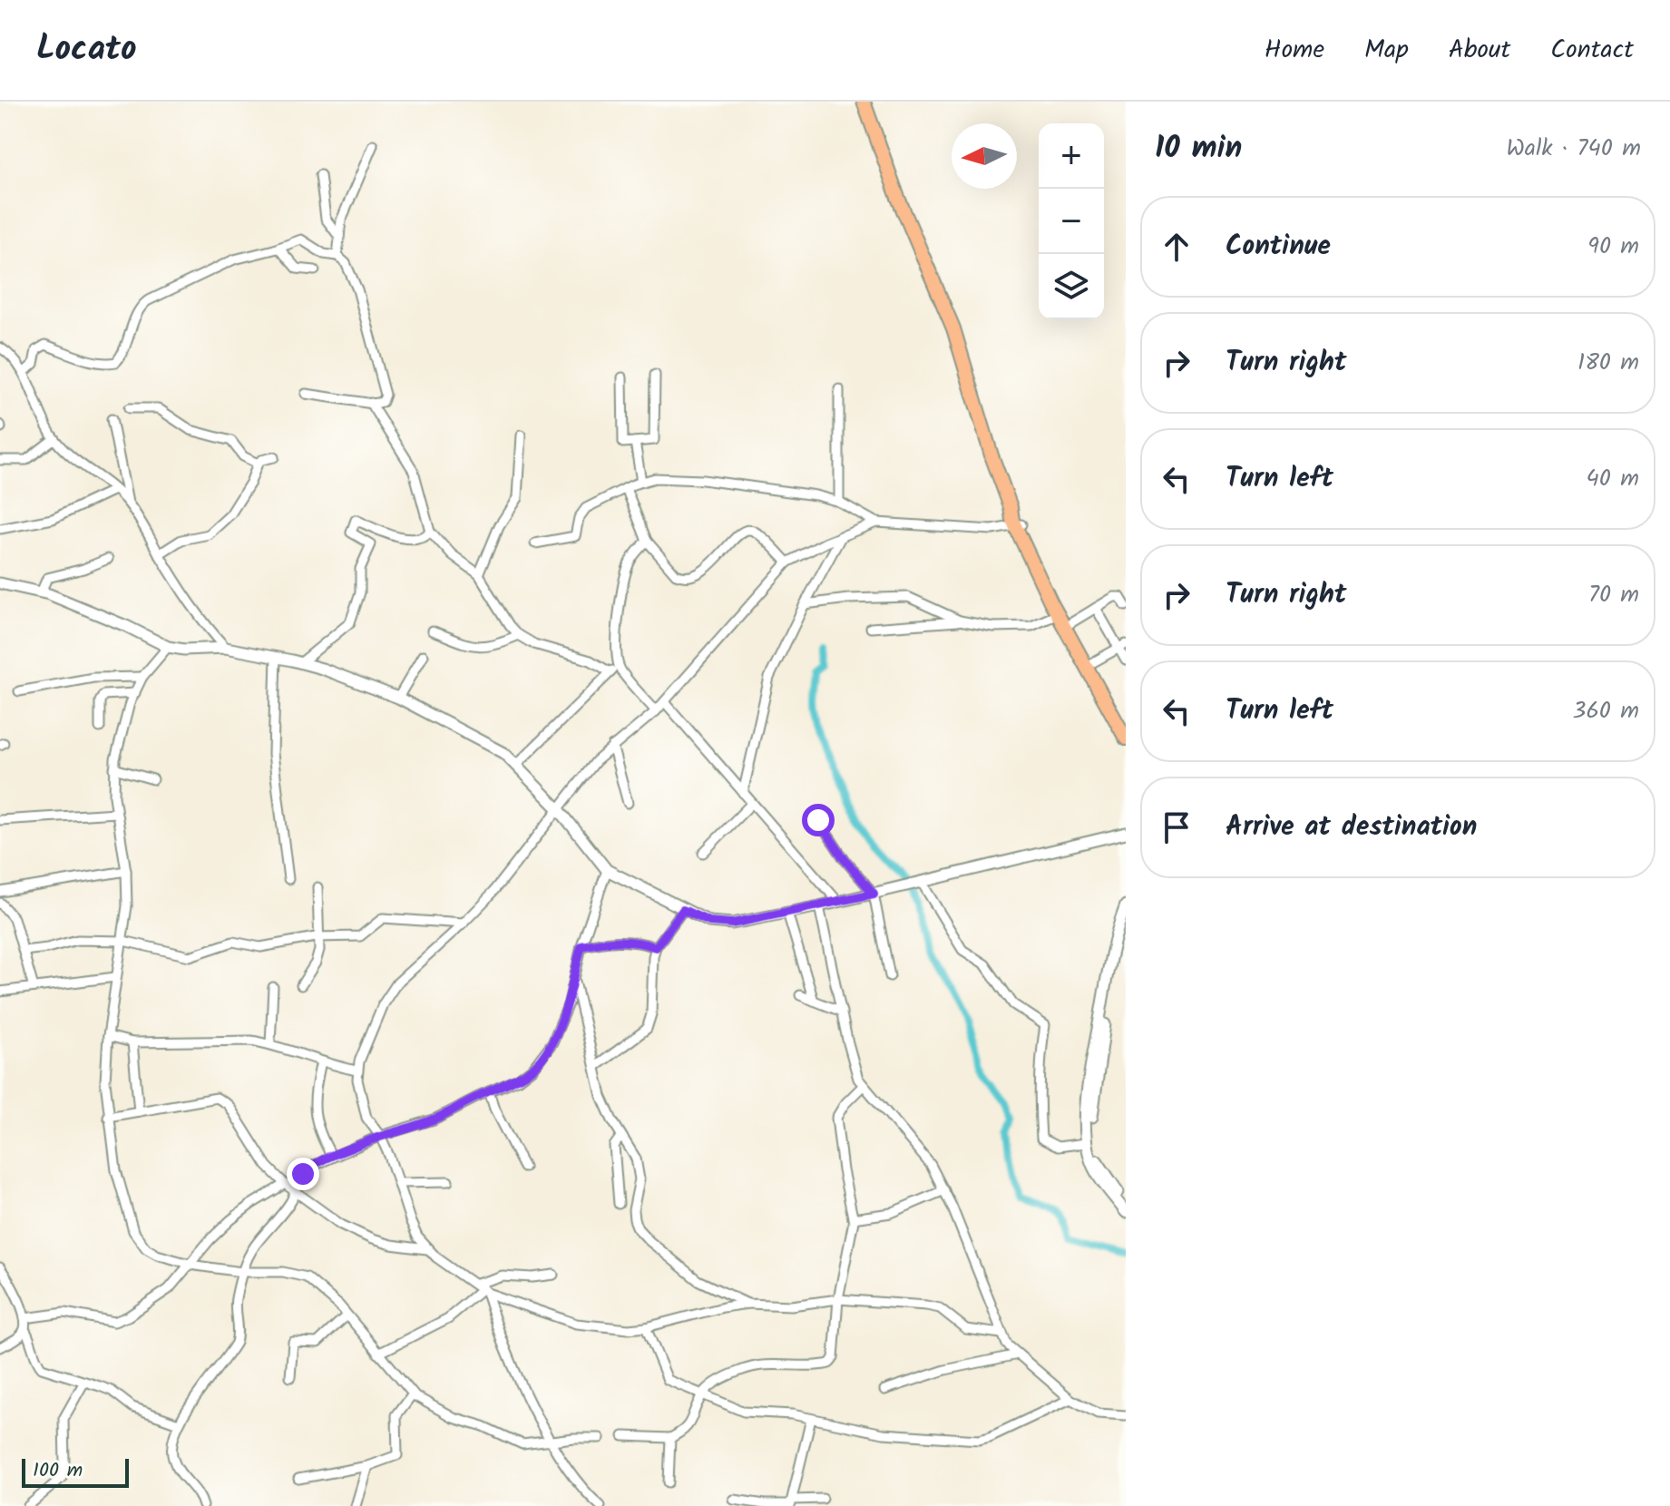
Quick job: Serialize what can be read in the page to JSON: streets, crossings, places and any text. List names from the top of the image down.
{
  "scale_bar": "100 m",
  "north": "left",
  "page": {
    "header": "Locato",
    "nav": [
      "Home",
      "Map",
      "About",
      "Contact"
    ],
    "heading": ["10 min", "Walk · 740 m"],
    "map_buttons": ["+", "−"],
    "list": [
      ["Continue", "90 m"],
      ["Turn right", "180 m"],
      ["Turn left", "40 m"],
      ["Turn right", "70 m"],
      ["Turn left", "360 m"],
      "Arrive at destination"
    ],
    "scale": "100 m"
  }
}
